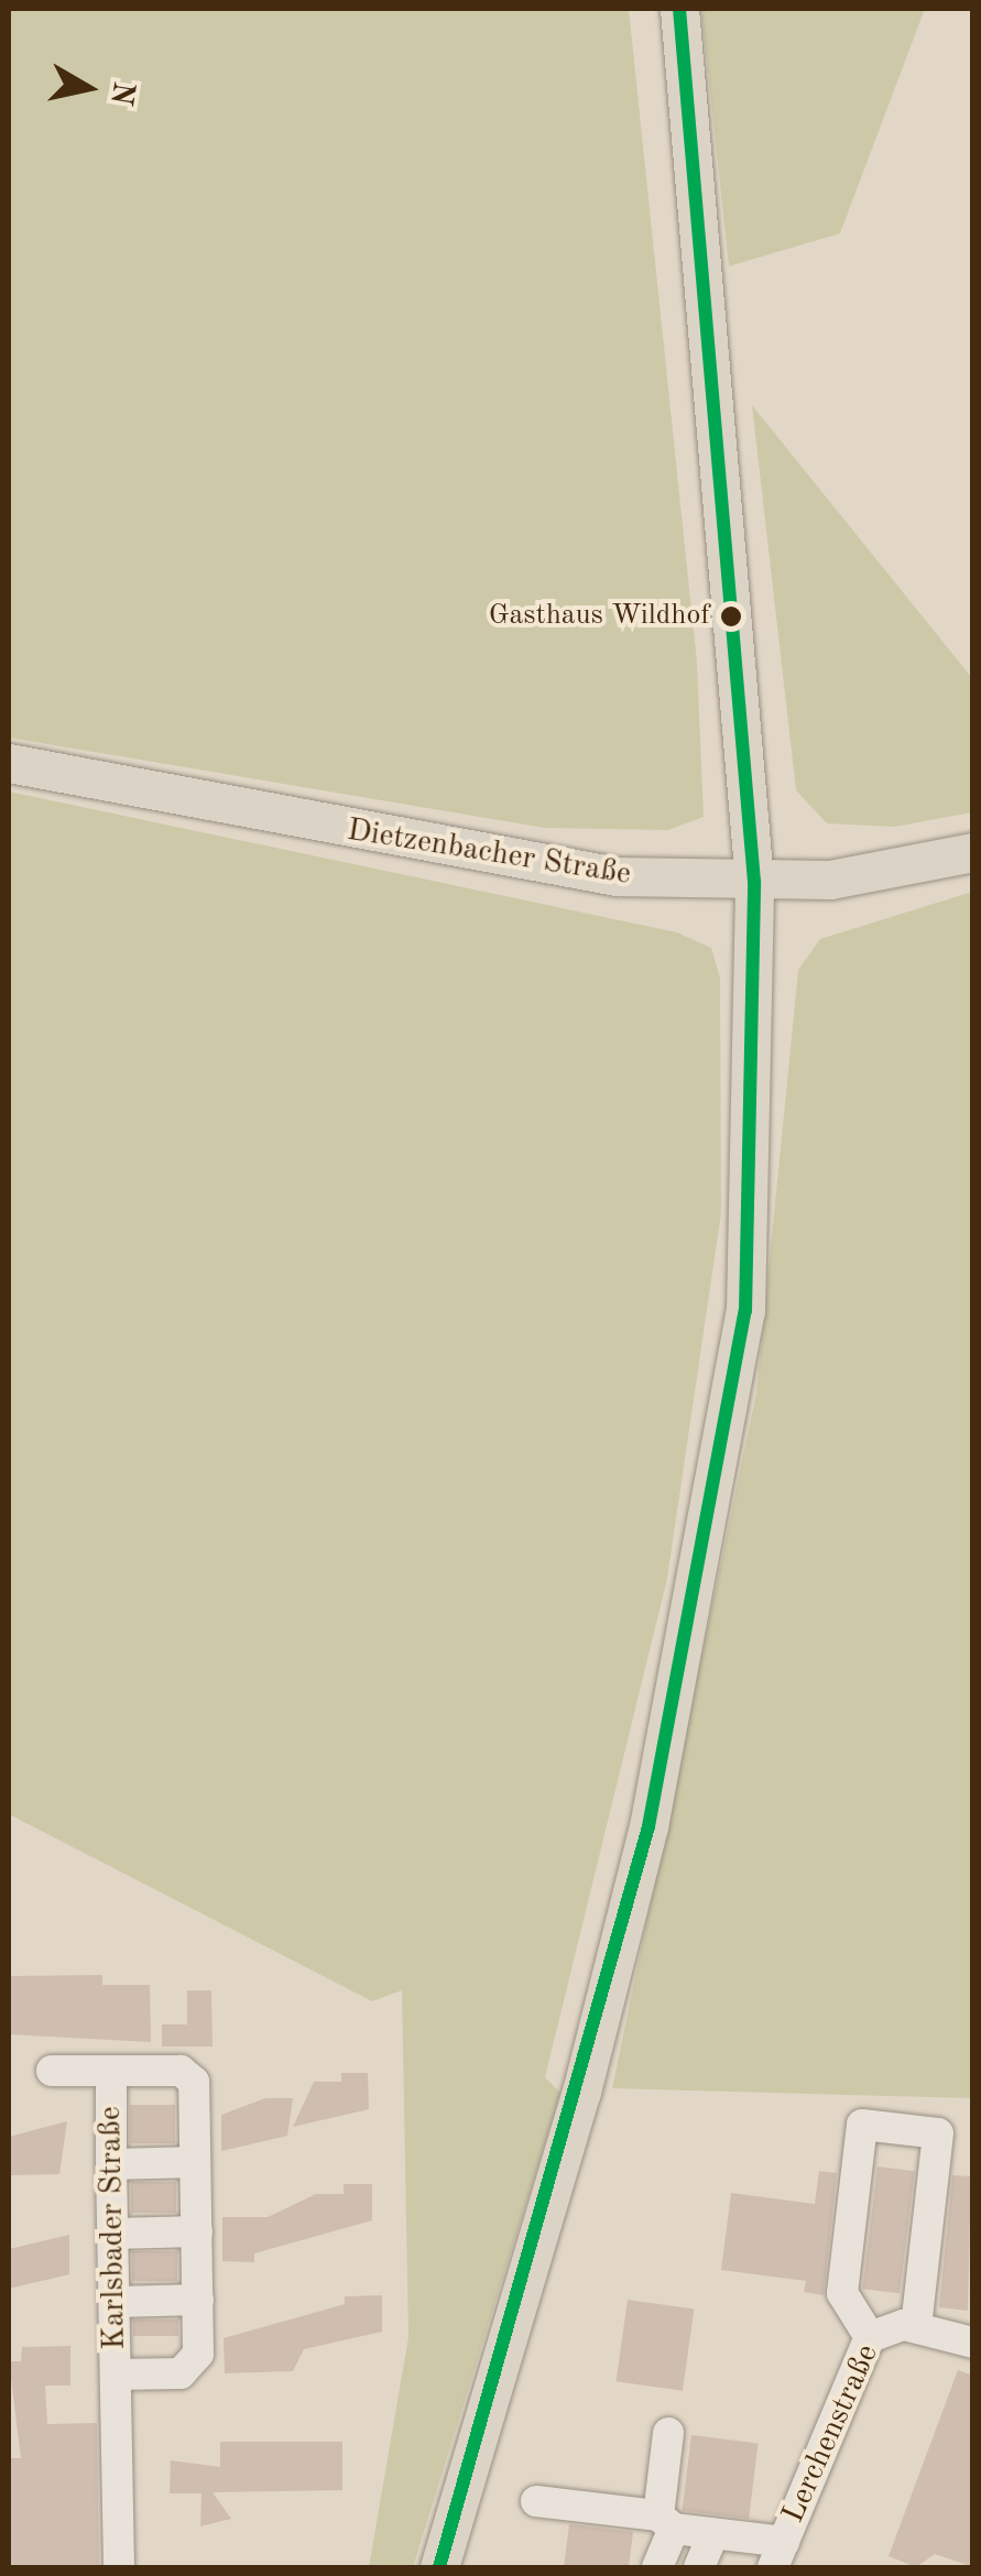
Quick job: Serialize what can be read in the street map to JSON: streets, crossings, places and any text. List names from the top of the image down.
{
  "streets": {
    "main road": ["Dietzenbacher Straße"],
    "street": ["Karlsbader Straße", "Lerchenstraße"]
  },
  "places": ["Gasthaus Wildhof"],
  "north": "right"
}
